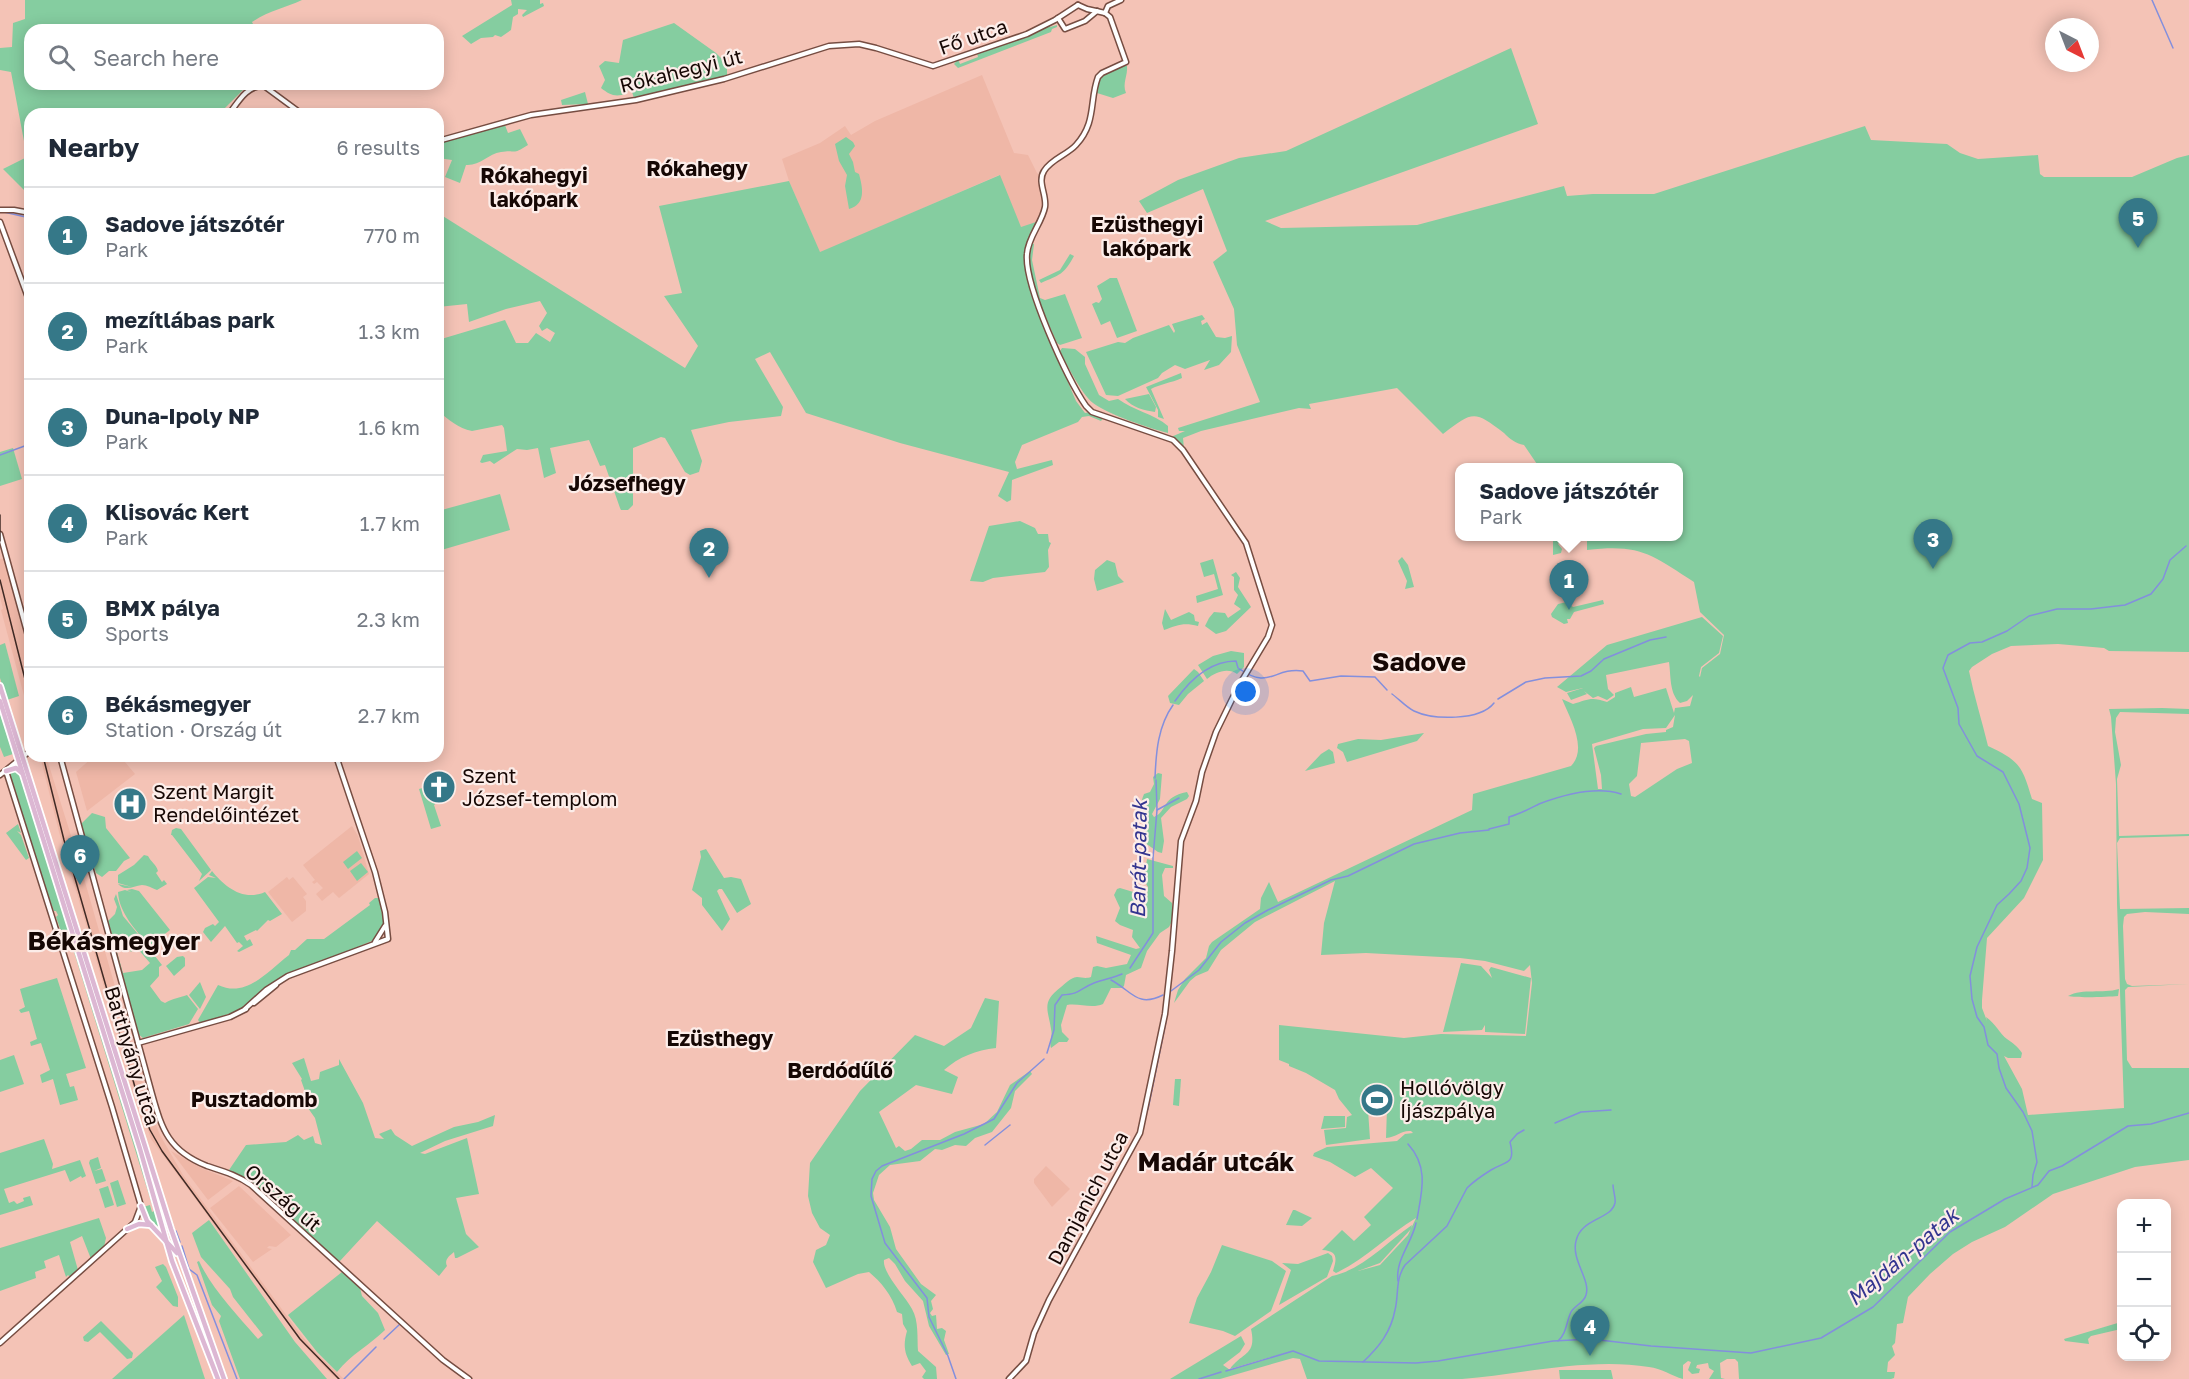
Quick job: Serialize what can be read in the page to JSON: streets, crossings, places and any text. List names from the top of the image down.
{
  "streets": {
    "main road": [
      "Fő utca",
      "Rókahegyi út",
      "Batthyány utca",
      "Ország út",
      "Damjanich utca"
    ]
  },
  "crossings": [
    ["Fő utca", "Rókahegyi út"],
    ["Fő utca", "Damjanich utca"]
  ],
  "districts": [
    "Rókahegy",
    "Rókahegyi lakópark",
    "Ezüsthegyi lakópark",
    "Józsefhegy",
    "Sadove",
    "Békásmegyer",
    "Ezüsthegy",
    "Berdódűlő",
    "Pusztadomb",
    "Madár utcák"
  ],
  "water": ["Barát-patak", "Majdán-patak"],
  "places": {
    "church": ["Szent József-templom"],
    "hospital": ["Szent Margit Rendelőintézet"],
    "sports": ["Hollóvölgy Íjászpálya"]
  },
  "north": "bottom right",
  "page": {
    "search": "Search here",
    "heading": ["Nearby", "6 results"],
    "list": [
      {
        "mark": "1",
        "name": "Sadove játszótér",
        "note": "Park",
        "value": "770 m"
      },
      {
        "mark": "2",
        "name": "mezítlábas park",
        "note": "Park",
        "value": "1.3 km"
      },
      {
        "mark": "3",
        "name": "Duna-Ipoly NP",
        "note": "Park",
        "value": "1.6 km"
      },
      {
        "mark": "4",
        "name": "Klisovác Kert",
        "note": "Park",
        "value": "1.7 km"
      },
      {
        "mark": "5",
        "name": "BMX pálya",
        "note": "Sports",
        "value": "2.3 km"
      },
      {
        "mark": "6",
        "name": "Békásmegyer",
        "note": "Station · Ország út",
        "value": "2.7 km"
      }
    ],
    "pins": [
      "5",
      "3",
      "2",
      "1",
      "6",
      "4"
    ],
    "popup": ["Sadove játszótér", "Park"],
    "map_buttons": ["+", "−"]
  }
}
